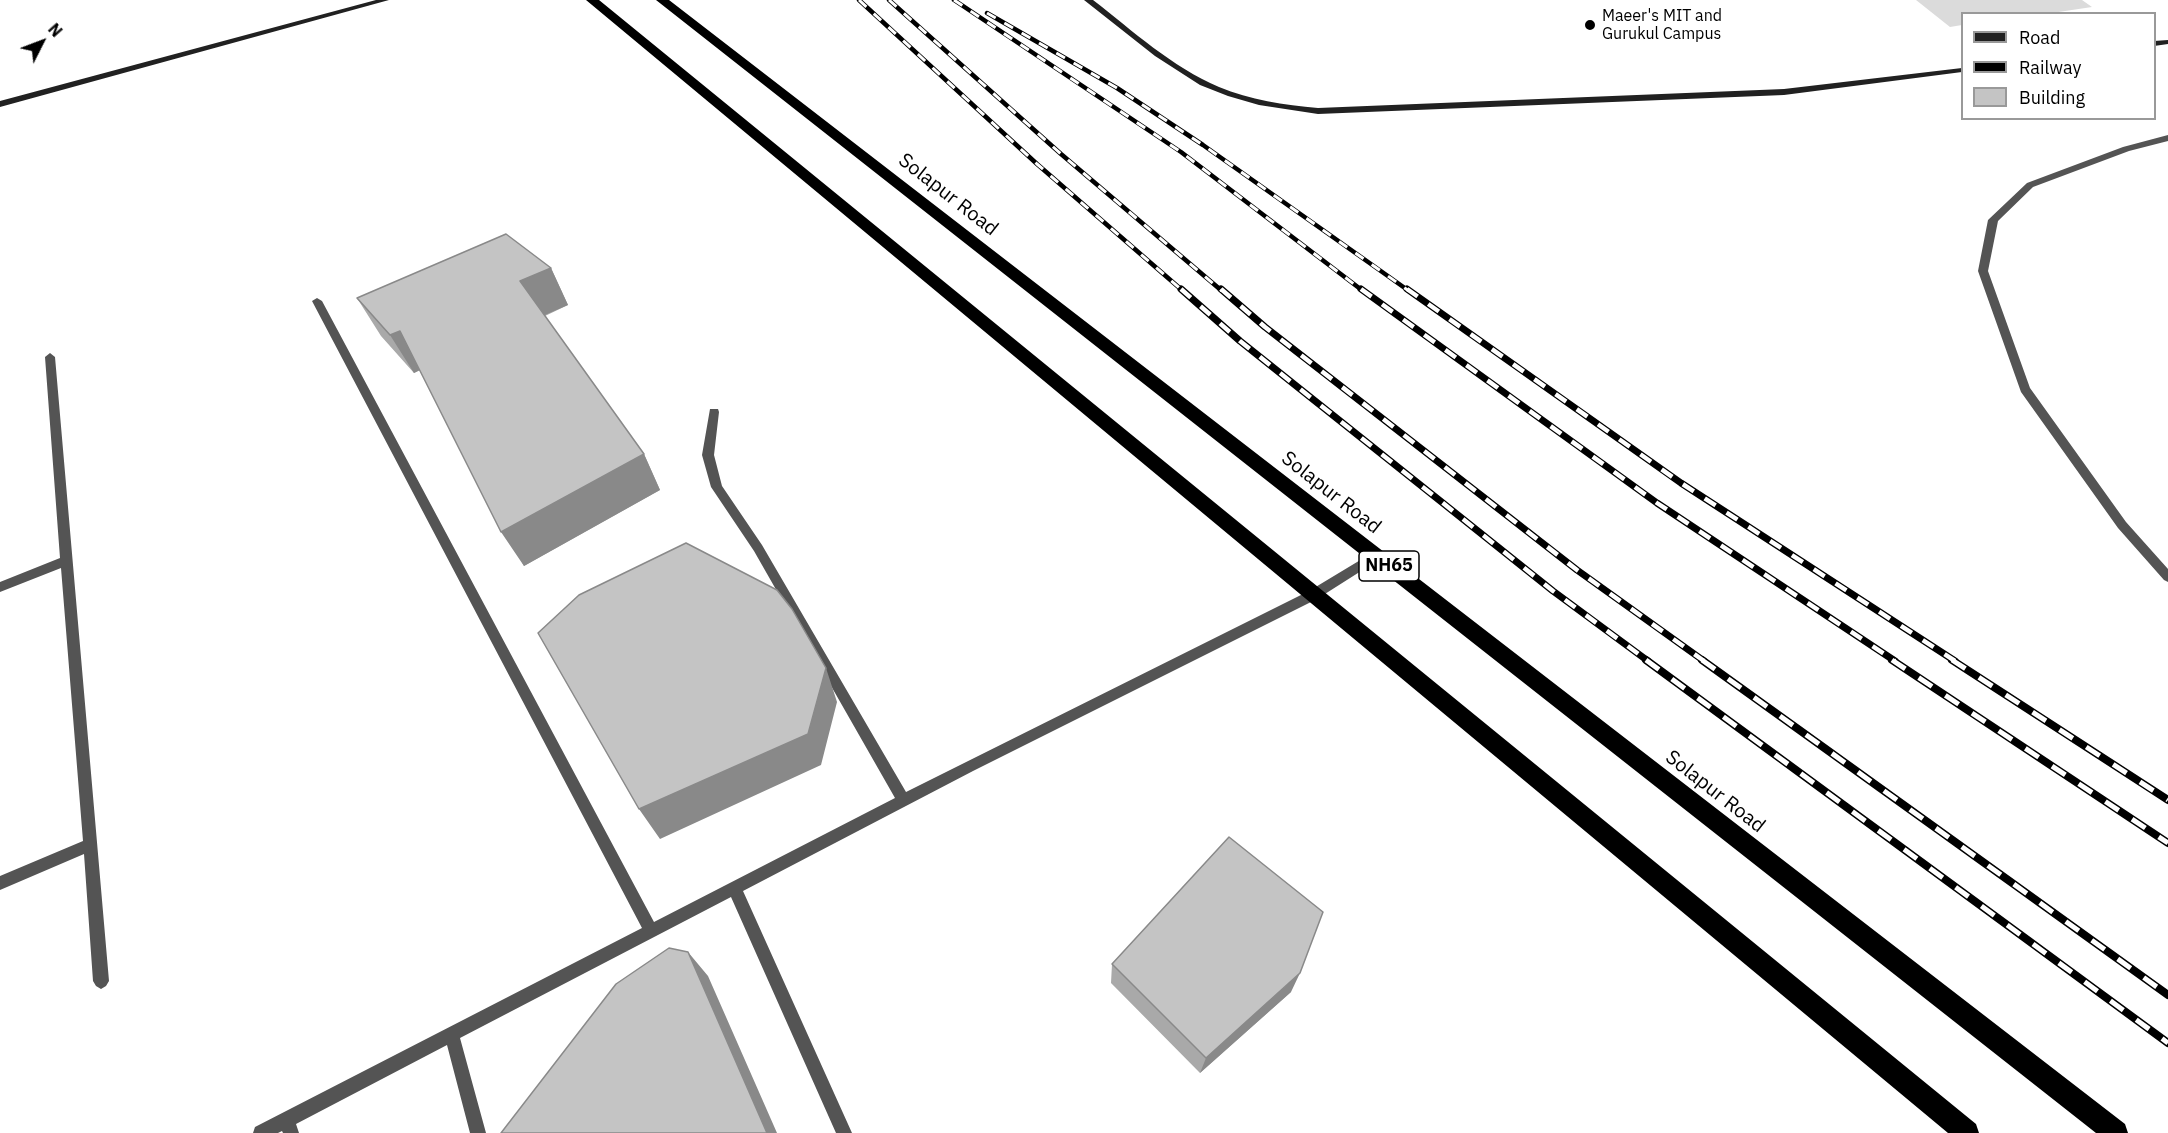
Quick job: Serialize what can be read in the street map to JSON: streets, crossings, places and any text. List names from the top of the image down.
{
  "streets": {
    "highway": ["Solapur Road", "NH65"]
  },
  "places": ["Maeer's MIT and Gurukul Campus"],
  "legend": ["Road", "Railway", "Building"],
  "north": "top right"
}
